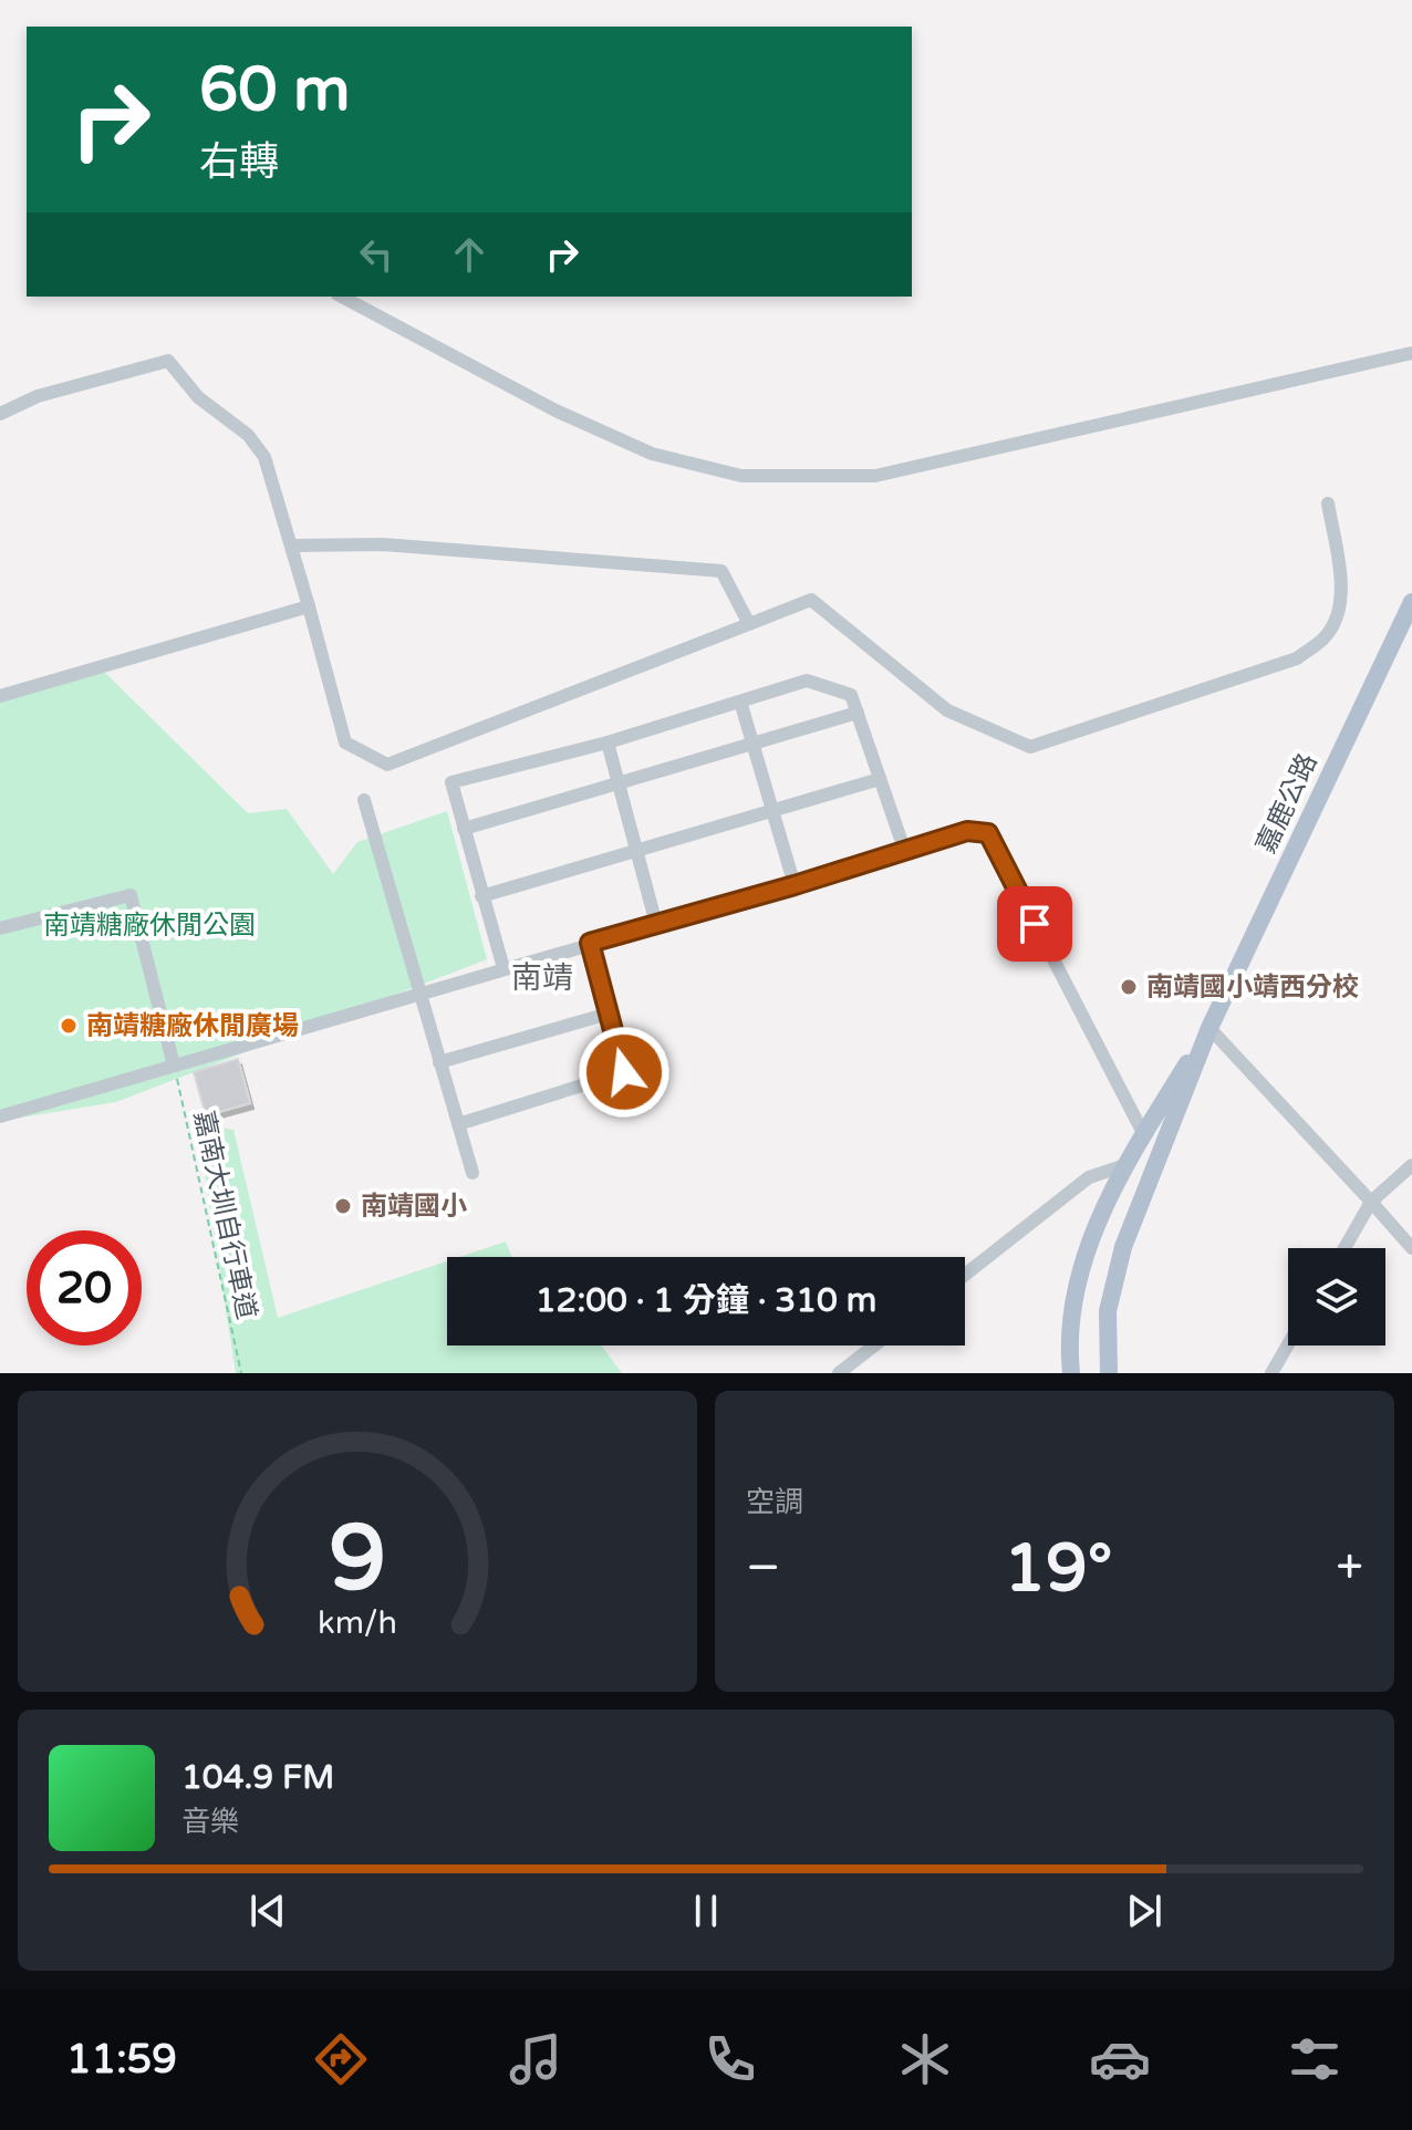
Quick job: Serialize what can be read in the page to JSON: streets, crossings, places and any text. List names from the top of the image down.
{
  "streets": {
    "main road": ["嘉鹿公路"],
    "path": ["嘉南大圳自行車道"]
  },
  "districts": ["南靖"],
  "parks": ["南靖糖廠休閒公園"],
  "places": ["南靖國小靖西分校", "南靖糖廠休閒廣場", "南靖國小"],
  "page": {
    "turn": ["60 m", "右轉"],
    "limit": "20",
    "trip": "12:00 · 1 分鐘 · 310 m",
    "tile": "空調",
    "heat": ["−", "19°", "+"],
    "song": ["104.9 FM", "音樂"],
    "tabs": "11:59",
    "gauge": ["9", "km/h"]
  }
}
